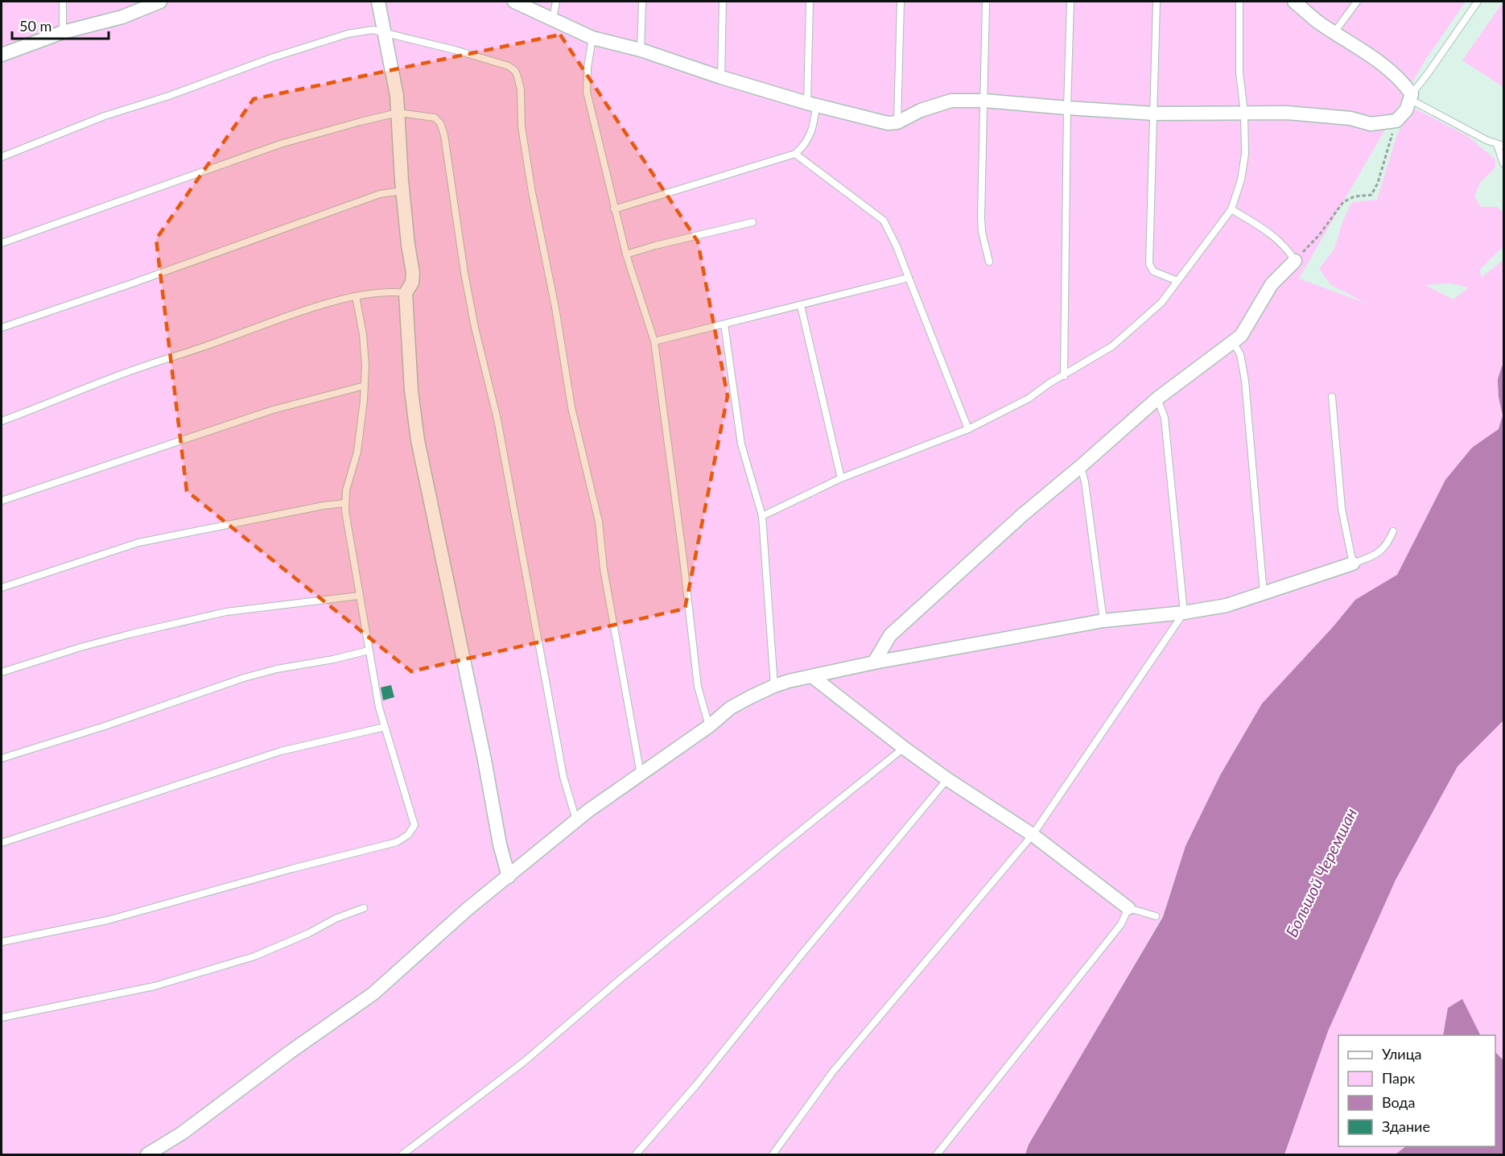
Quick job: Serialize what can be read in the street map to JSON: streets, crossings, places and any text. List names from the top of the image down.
{
  "water": ["Большой Черемшан"],
  "legend": [
    "Улица",
    "Парк",
    "Вода",
    "Здание"
  ],
  "scale_bar": "50 m"
}
